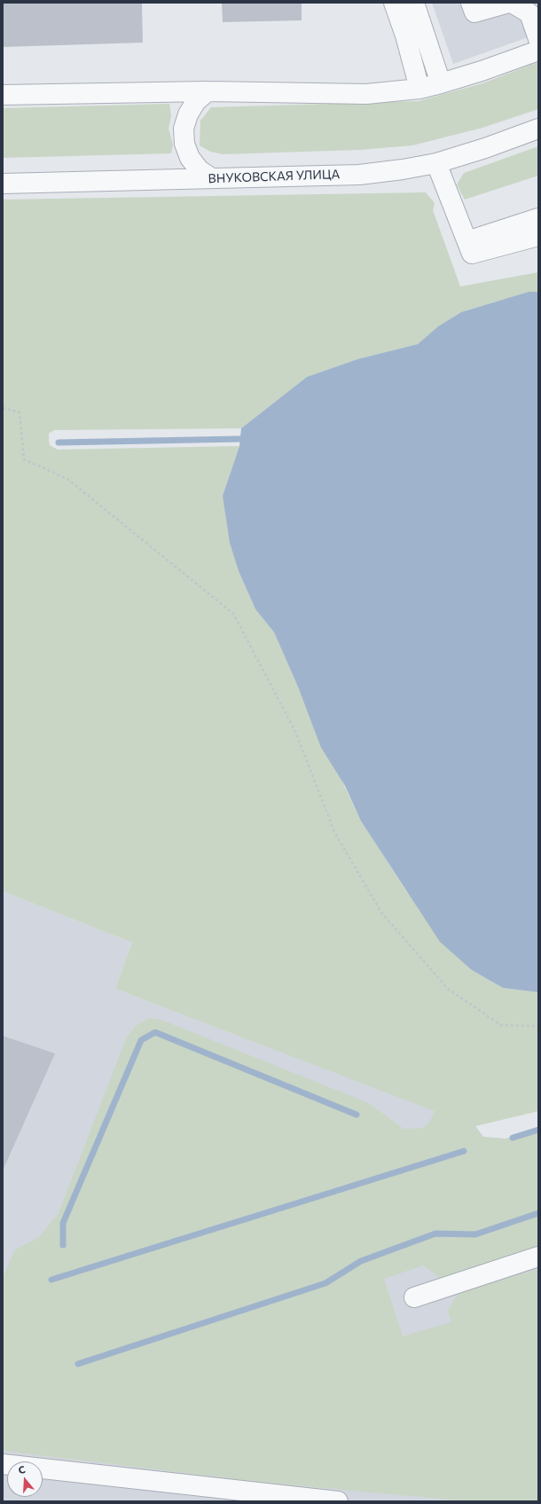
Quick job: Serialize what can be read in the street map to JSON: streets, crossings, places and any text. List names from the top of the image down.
{
  "streets": {
    "street": ["ВНУКОВСКАЯ УЛИЦА"]
  },
  "north": "top"
}
